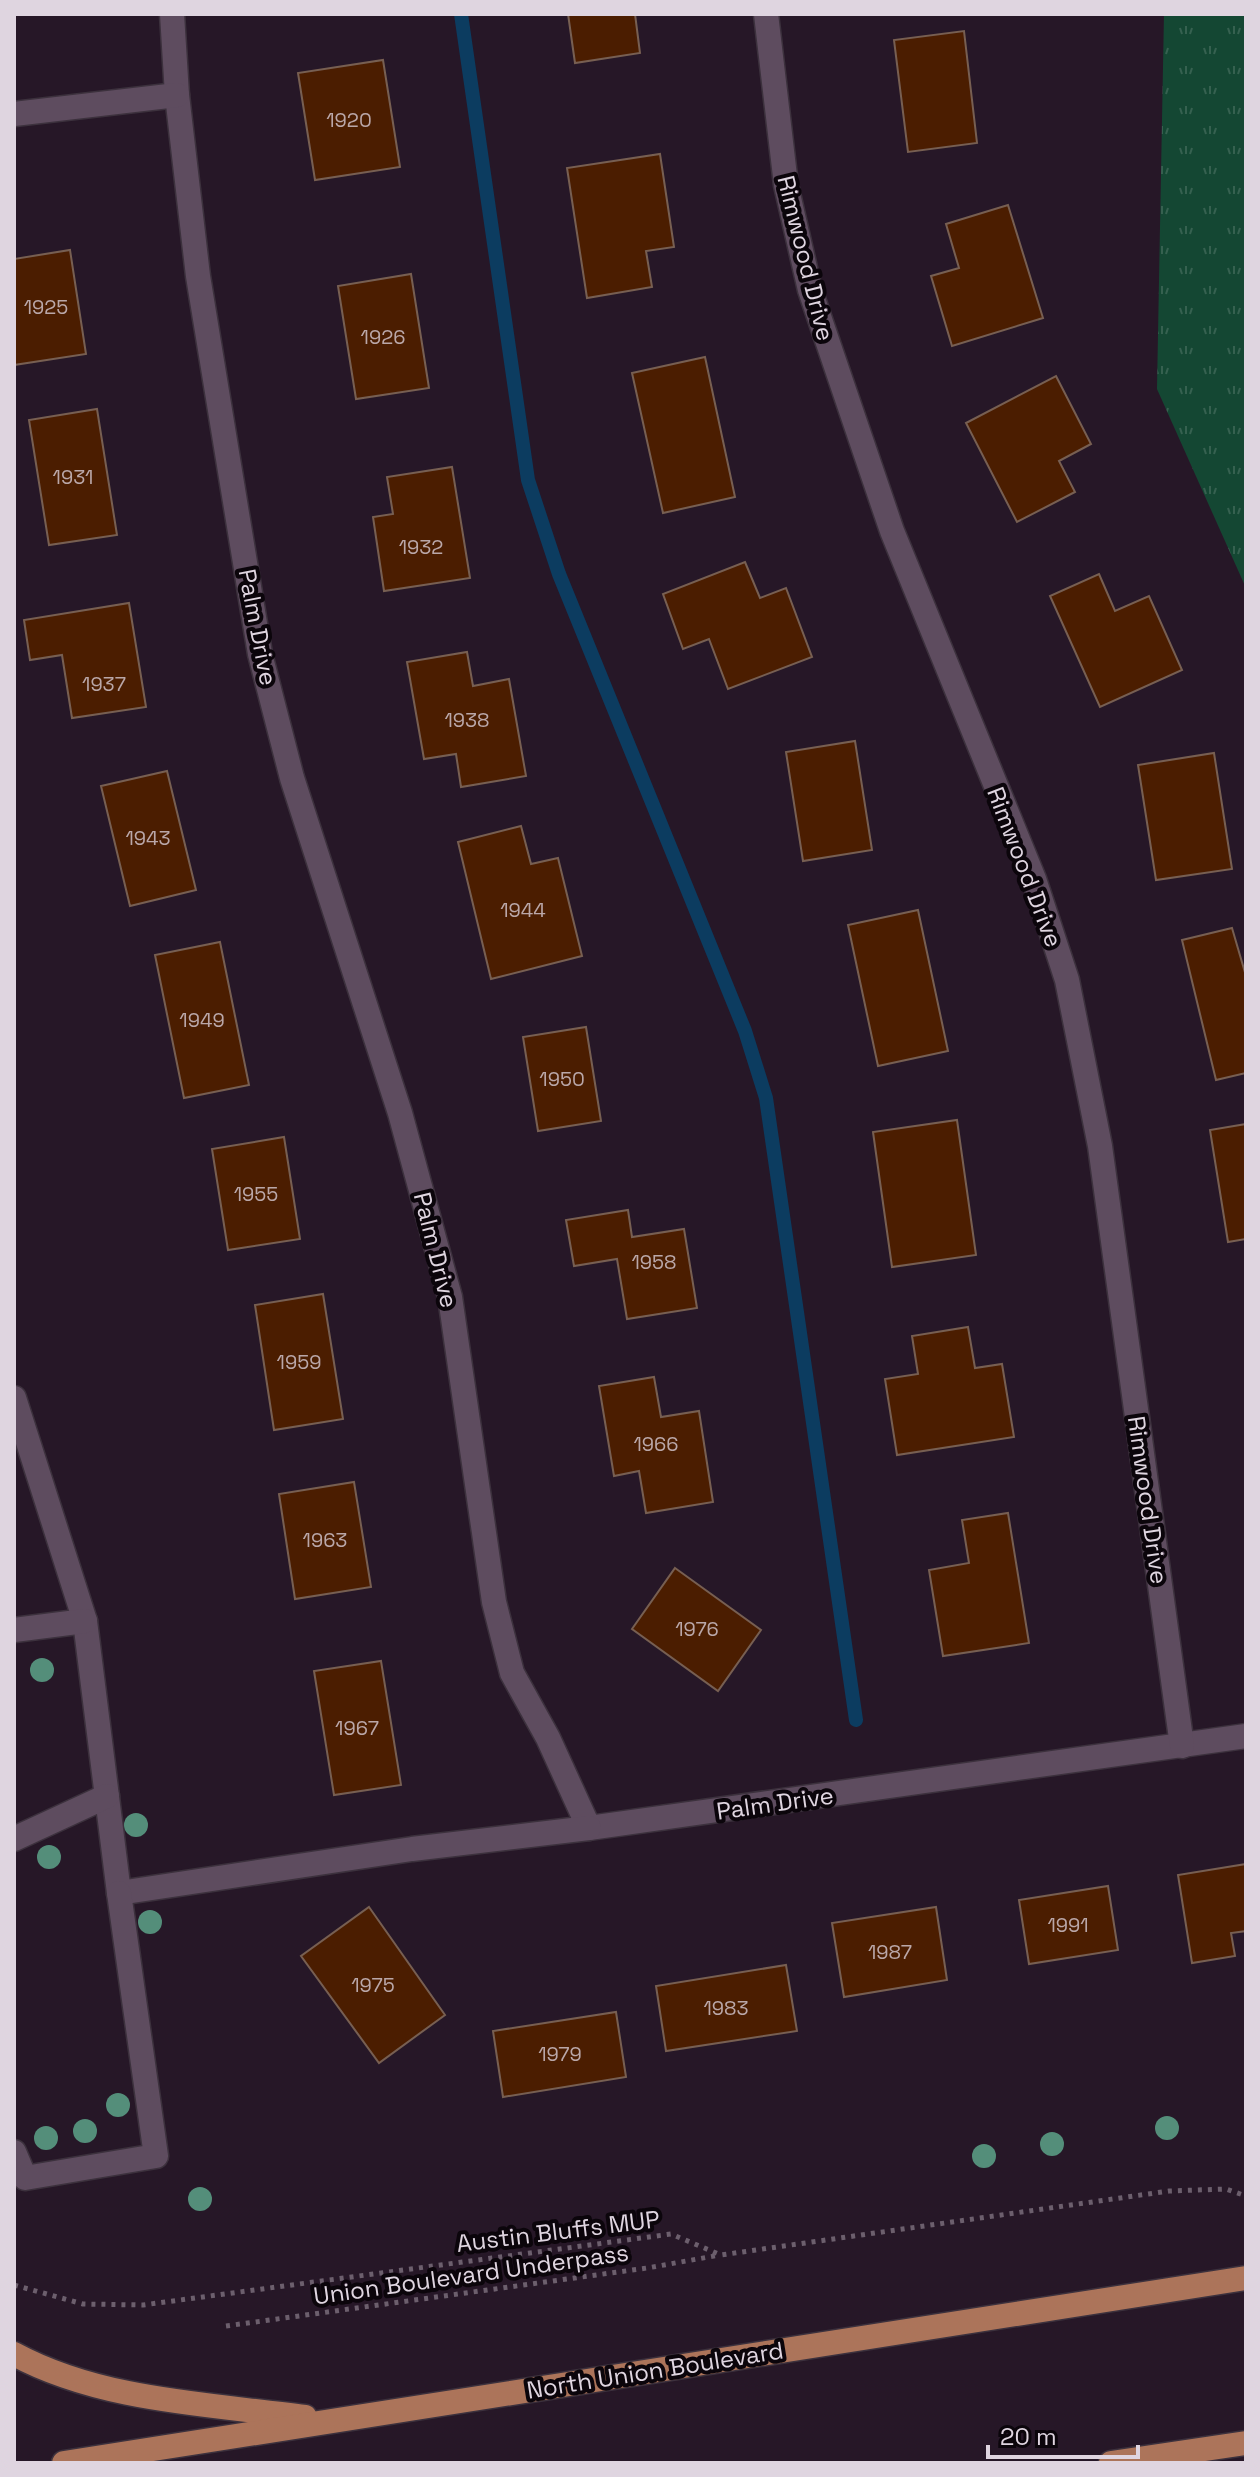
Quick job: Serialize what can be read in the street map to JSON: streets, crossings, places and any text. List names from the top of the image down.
{
  "streets": {
    "main road": ["North Union Boulevard"],
    "street": ["Rimwood Drive", "Palm Drive"],
    "path": ["Austin Bluffs MUP", "Union Boulevard Underpass"]
  },
  "crossings": [
    ["Rimwood Drive", "Palm Drive"],
    ["Austin Bluffs MUP", "Union Boulevard Underpass"]
  ],
  "house_numbers": [
    "1920",
    "1925",
    "1926",
    "1931",
    "1932",
    "1937",
    "1938",
    "1943",
    "1944",
    "1949",
    "1950",
    "1955",
    "1958",
    "1959",
    "1966",
    "1963",
    "1976",
    "1967",
    "1991",
    "1987",
    "1975",
    "1983",
    "1979"
  ],
  "scale_bar": "20 m"
}
